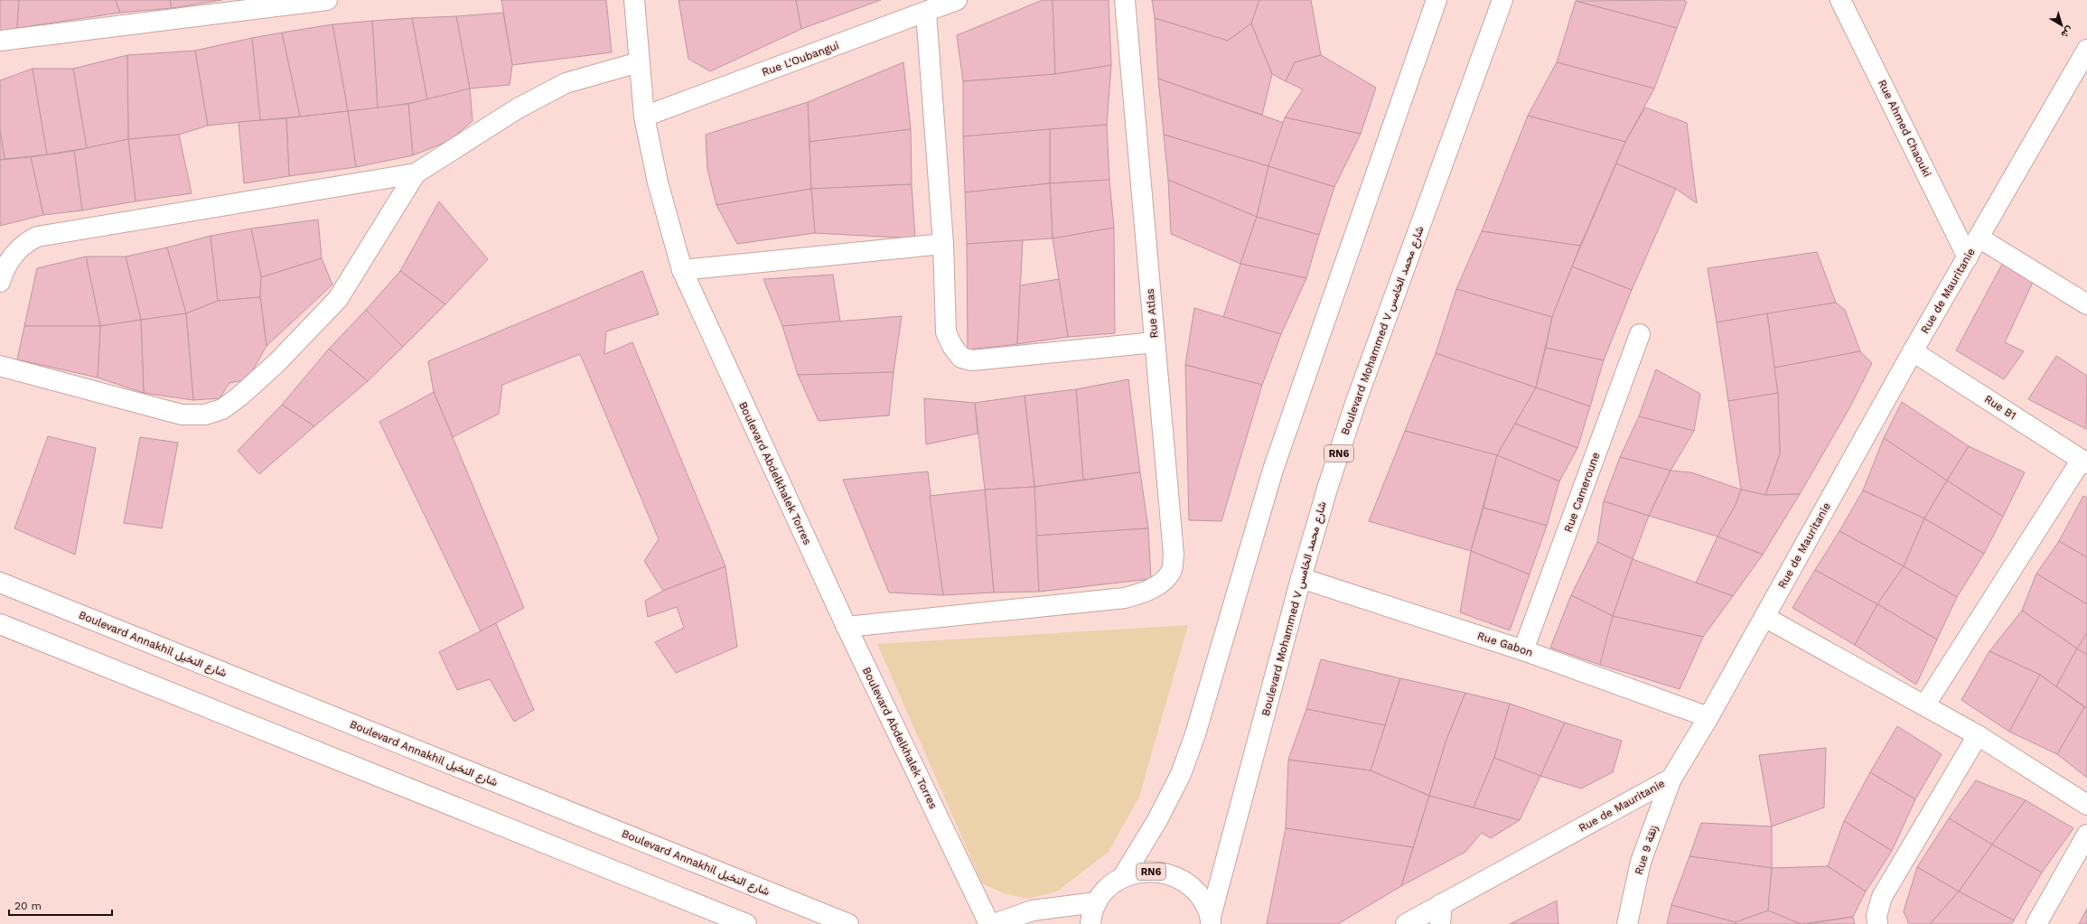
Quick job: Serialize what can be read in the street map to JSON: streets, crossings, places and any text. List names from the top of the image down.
{
  "streets": {
    "street": [
      "Rue L'Oubangui",
      "Rue Ahmed Chaouki",
      "Rue de Mauritanie",
      "Rue Atlas",
      "Boulevard Mohammed V شارع محمد الخامس",
      "Rue B1",
      "RN6",
      "Boulevard Abdelkhalek Torres",
      "Rue Cameroune",
      "Boulevard Annakhil شارع النخيل",
      "Rue Gabon",
      "Rue 9 زنقة"
    ]
  },
  "crossings": [
    ["Rue L'Oubangui", "Boulevard Abdelkhalek Torres"],
    ["Rue Ahmed Chaouki", "Rue de Mauritanie"],
    ["Rue de Mauritanie", "Rue B1"],
    ["Rue de Mauritanie", "Rue Gabon"],
    ["Rue de Mauritanie", "Rue 9 زنقة"],
    ["Rue Atlas", "Boulevard Abdelkhalek Torres"],
    ["Boulevard Mohammed V شارع محمد الخامس", "RN6"],
    ["Boulevard Mohammed V شارع محمد الخامس", "Rue Gabon"],
    ["Rue Cameroune", "Rue Gabon"]
  ],
  "scale_bar": "20 m",
  "north": "bottom right"
}
